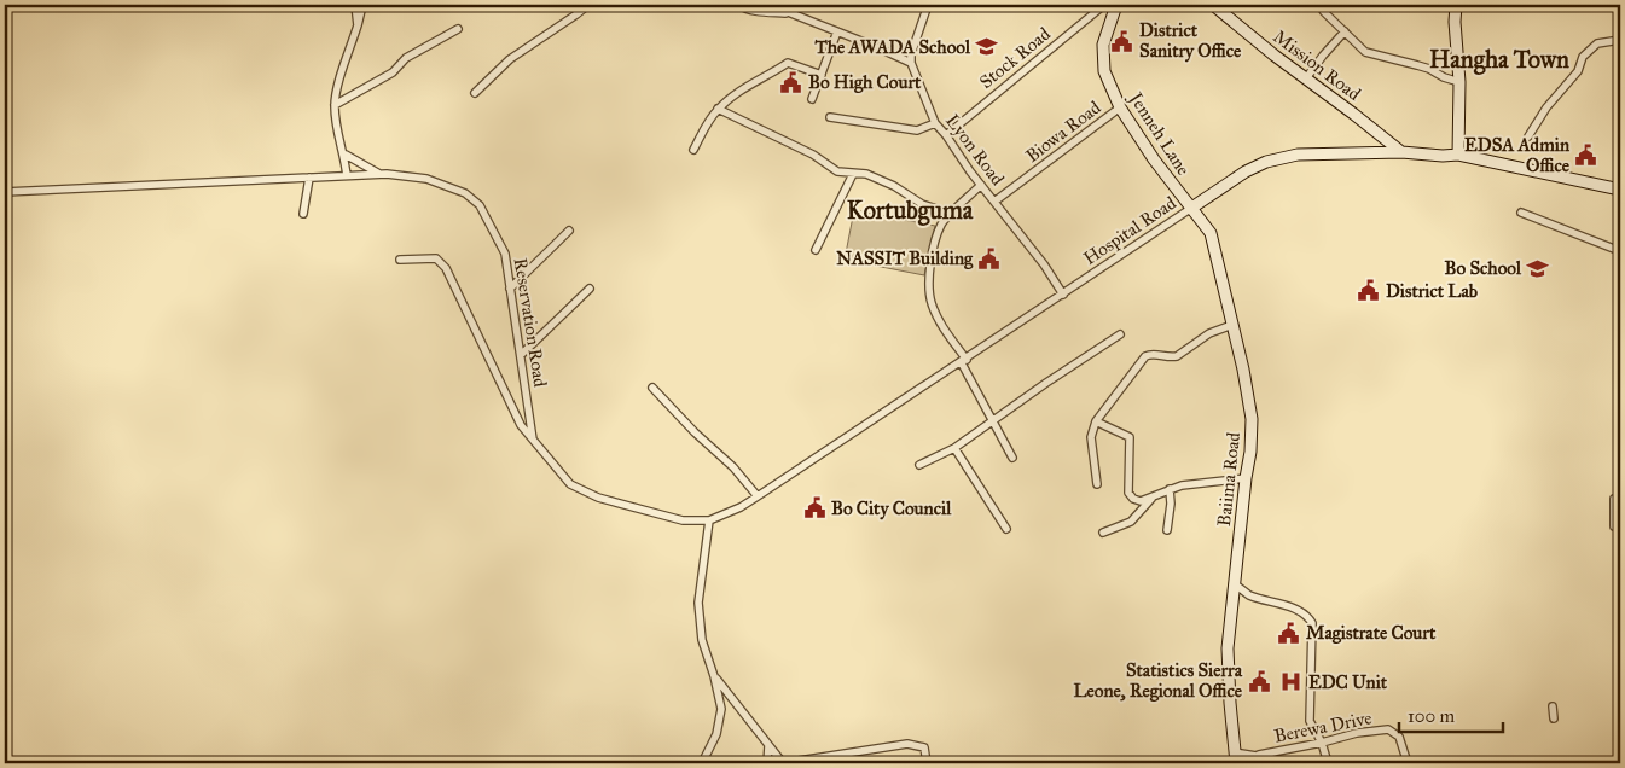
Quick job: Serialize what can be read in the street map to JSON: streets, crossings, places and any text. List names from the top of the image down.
{
  "streets": {
    "street": [
      "Stock Road",
      "Mission Road",
      "Biowa Road",
      "Jenneh Lane",
      "Lyon Road",
      "Hospital Road",
      "Reservation Road",
      "Baiima Road",
      "Berewa Drive"
    ]
  },
  "crossings": [
    ["Stock Road", "Lyon Road"],
    ["Mission Road", "Hospital Road"],
    ["Biowa Road", "Jenneh Lane"],
    ["Biowa Road", "Lyon Road"],
    ["Jenneh Lane", "Hospital Road"],
    ["Jenneh Lane", "Baiima Road"],
    ["Lyon Road", "Hospital Road"],
    ["Hospital Road", "Baiima Road"]
  ],
  "districts": ["Hangha Town", "Kortubguma"],
  "places": {
    "public building": [
      "District Sanitry Office",
      "Bo High Court",
      "EDSA Admin Office",
      "NASSIT Building",
      "District Lab",
      "Bo City Council",
      "Magistrate Court",
      "Statistics Sierra Leone, Regional Office"
    ],
    "school or university": ["The AWADA School", "Bo School"],
    "hospital": ["EDC Unit"]
  },
  "scale_bar": "100 m"
}
